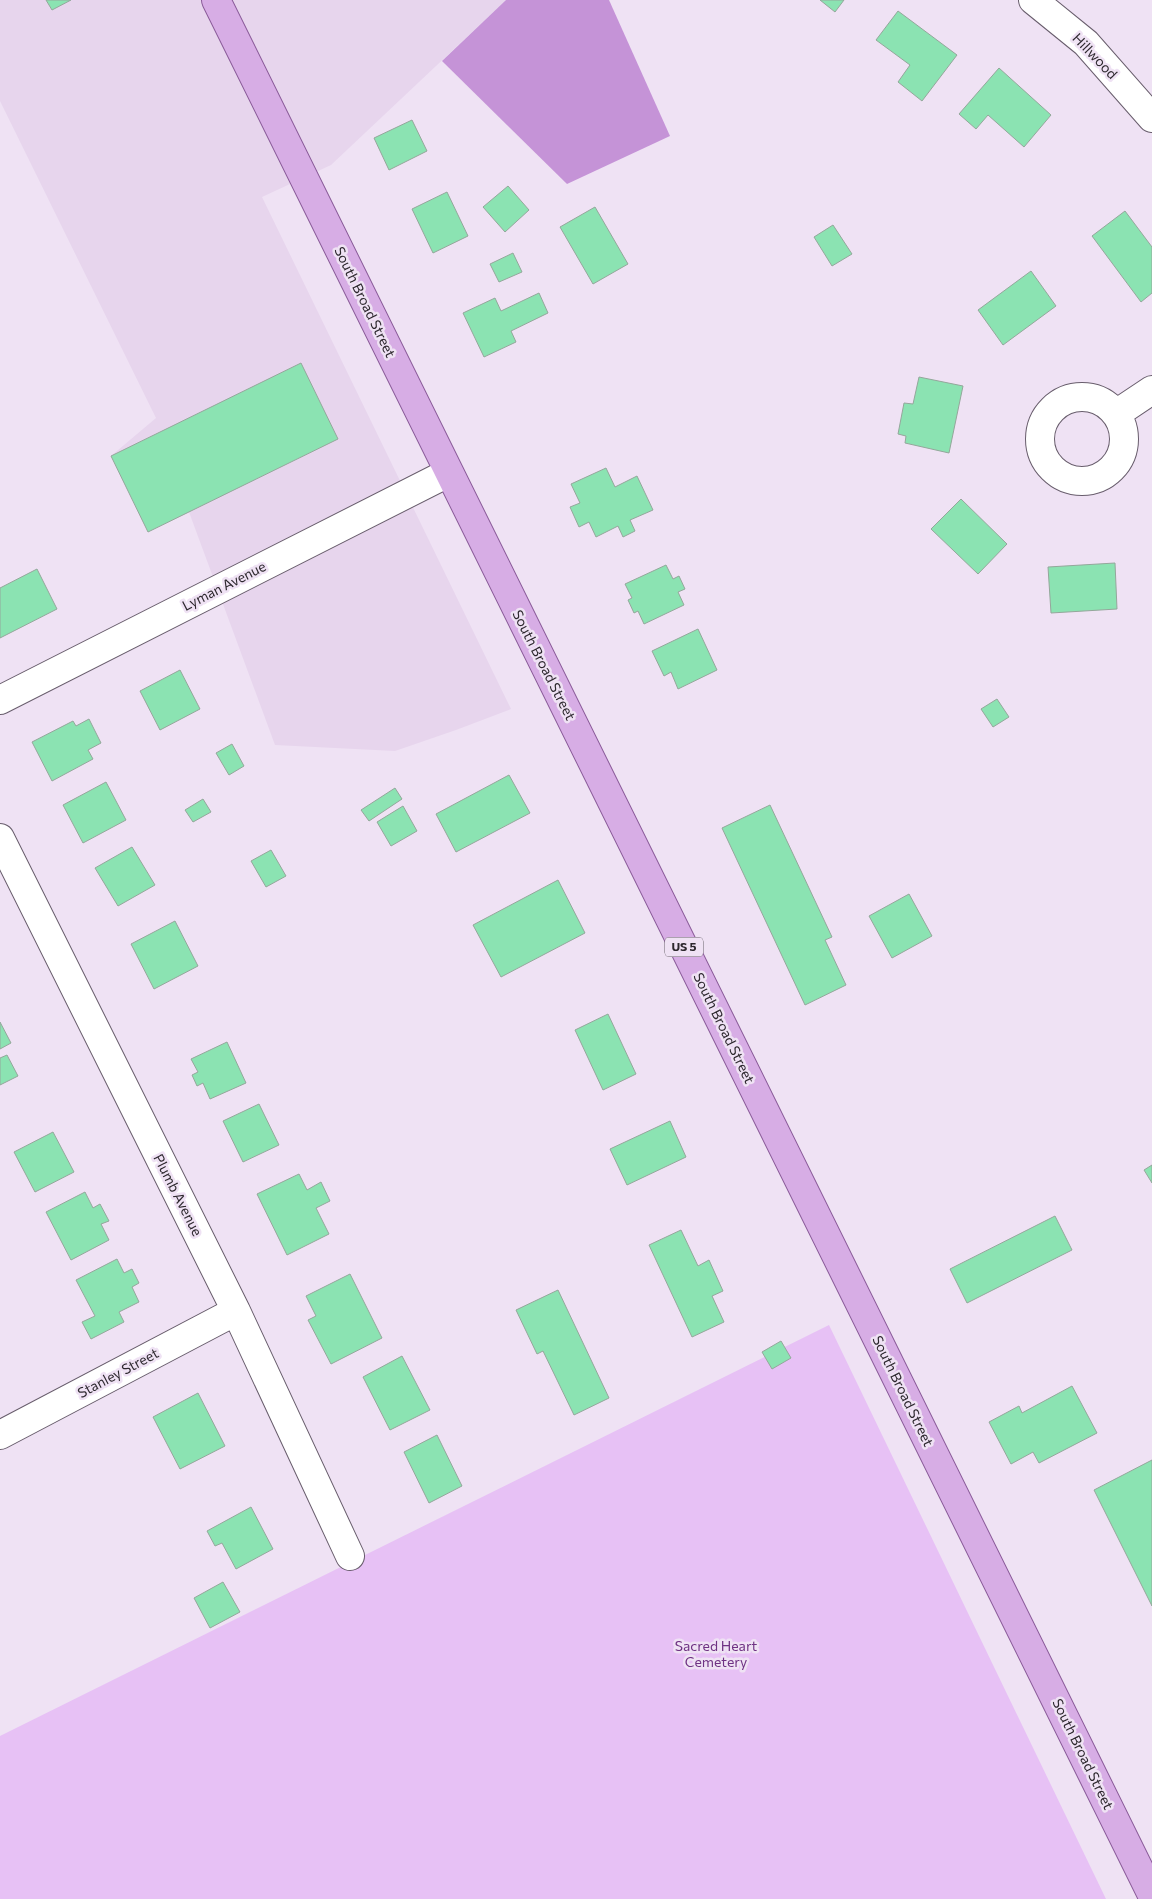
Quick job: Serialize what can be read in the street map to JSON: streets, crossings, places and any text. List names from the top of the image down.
{
  "streets": {
    "main road": ["South Broad Street", "US 5"],
    "street": [
      "Hillwood",
      "Lyman Avenue",
      "Plumb Avenue",
      "Stanley Street"
    ]
  },
  "crossings": [
    ["South Broad Street", "Lyman Avenue"],
    ["Plumb Avenue", "Stanley Street"]
  ],
  "parks": ["Sacred Heart Cemetery"]
}
